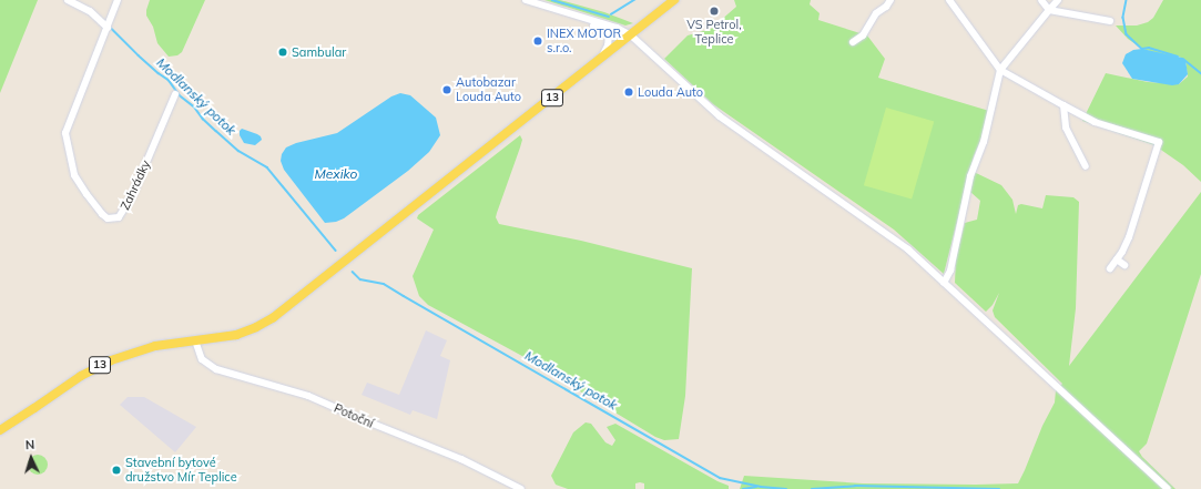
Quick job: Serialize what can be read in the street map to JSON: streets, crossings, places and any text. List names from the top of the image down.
{
  "streets": {
    "main road": ["13"],
    "street": ["Zahrádky", "Potoční"]
  },
  "crossings": [
    ["13", "Potoční"]
  ],
  "water": ["Modlanský potok", "Mexiko"],
  "places": [
    "VS Petrol, Teplice",
    "INEX MOTOR s.r.o.",
    "Sambular",
    "Autobazar Louda Auto",
    "Louda Auto",
    "Stavební bytové družstvo Mír Teplice"
  ],
  "north": "top"
}
